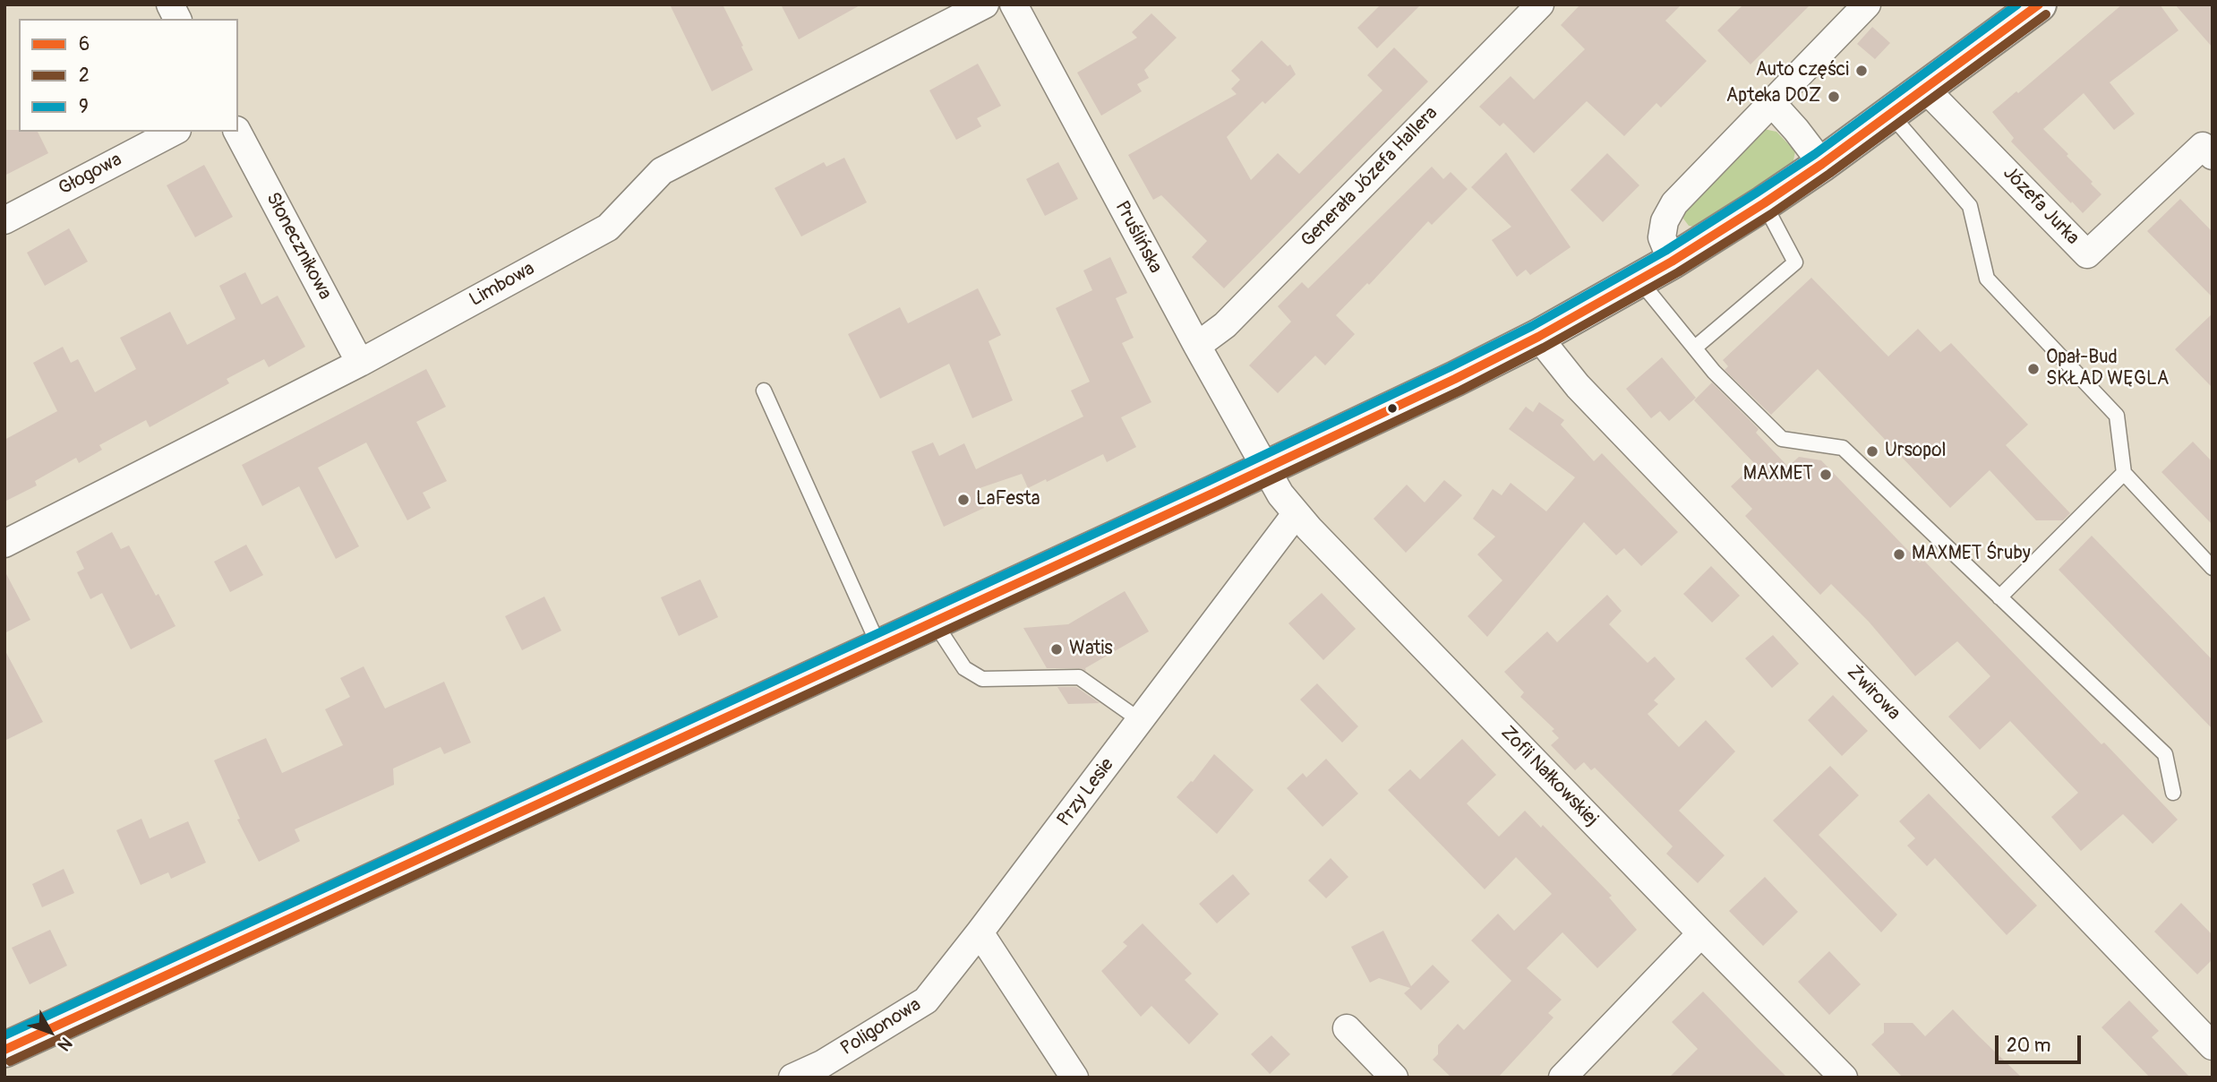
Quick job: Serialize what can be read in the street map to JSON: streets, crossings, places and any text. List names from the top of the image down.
{
  "streets": {
    "street": [
      "Głogowa",
      "Generała Józefa Hallera",
      "Józefa Jurka",
      "Pruślińska",
      "Słonecznikowa",
      "Limbowa",
      "Żwirowa",
      "Zofii Nałkowskiej",
      "Przy Lesie",
      "Poligonowa"
    ]
  },
  "crossings": [
    ["Generała Józefa Hallera", "Pruślińska"],
    ["Pruślińska", "Zofii Nałkowskiej"],
    ["Słonecznikowa", "Limbowa"],
    ["Zofii Nałkowskiej", "Przy Lesie"],
    ["Przy Lesie", "Poligonowa"]
  ],
  "places": [
    "Auto części",
    "Apteka DOZ",
    "Opał-Bud SKŁAD WĘGLA",
    "Ursopol",
    "MAXMET",
    "LaFesta",
    "MAXMET Śruby",
    "Watis"
  ],
  "lines": ["transit line 6", "transit line 9", "transit line 2"],
  "legend": ["6", "2", "9"],
  "scale_bar": "20 m",
  "north": "bottom right"
}
